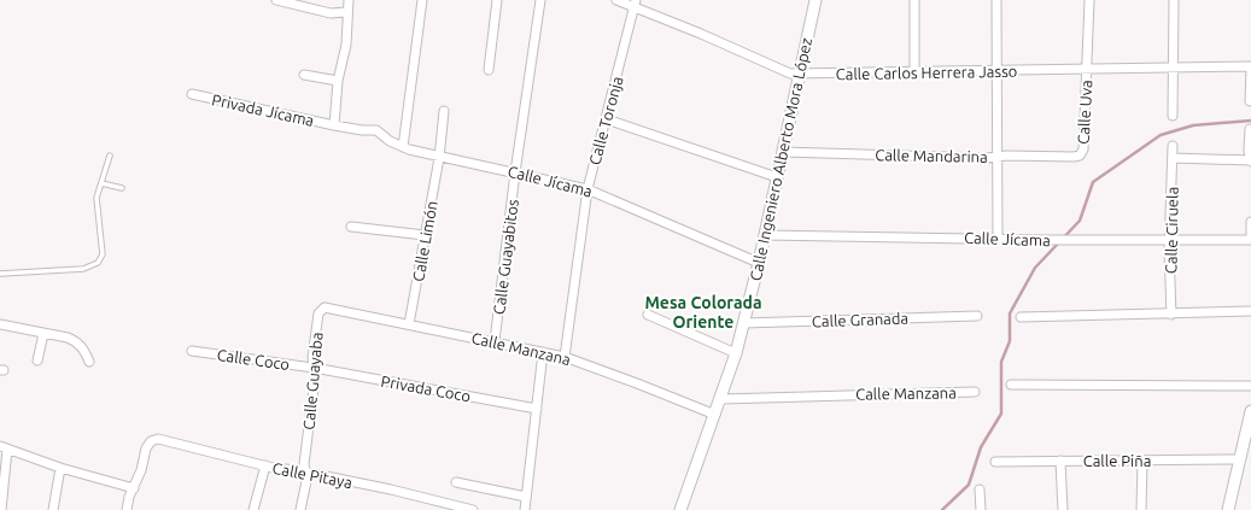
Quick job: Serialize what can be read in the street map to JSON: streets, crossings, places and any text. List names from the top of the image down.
{
  "streets": {
    "street": [
      "Calle Carlos Herrera Jasso",
      "Privada Jícama",
      "Calle Uva",
      "Calle Toronja",
      "Calle Mandarina",
      "Calle Ingeniero Alberto Mora López",
      "Calle Jícama",
      "Calle Ciruela",
      "Calle Limón",
      "Calle Guayabitos",
      "Calle Granada",
      "Calle Manzana",
      "Calle Coco",
      "Calle Guayaba",
      "Privada Coco",
      "Calle Piña",
      "Calle Pitaya"
    ]
  },
  "crossings": [
    ["Calle Carlos Herrera Jasso", "Calle Uva"],
    ["Calle Carlos Herrera Jasso", "Calle Toronja"],
    ["Calle Carlos Herrera Jasso", "Calle Ingeniero Alberto Mora López"],
    ["Privada Jícama", "Calle Jícama"],
    ["Calle Uva", "Calle Mandarina"],
    ["Calle Toronja", "Calle Jícama"],
    ["Calle Toronja", "Calle Manzana"],
    ["Calle Mandarina", "Calle Ingeniero Alberto Mora López"],
    ["Calle Ingeniero Alberto Mora López", "Calle Jícama"],
    ["Calle Ingeniero Alberto Mora López", "Calle Granada"],
    ["Calle Ingeniero Alberto Mora López", "Calle Manzana"],
    ["Calle Jícama", "Calle Ciruela"],
    ["Calle Jícama", "Calle Limón"],
    ["Calle Jícama", "Calle Guayabitos"],
    ["Calle Limón", "Calle Manzana"],
    ["Calle Guayabitos", "Calle Manzana"],
    ["Calle Manzana", "Calle Guayaba"],
    ["Calle Coco", "Calle Guayaba"],
    ["Calle Coco", "Privada Coco"],
    ["Calle Guayaba", "Privada Coco"],
    ["Calle Guayaba", "Calle Pitaya"]
  ],
  "districts": ["Mesa Colorada Oriente"]
}
